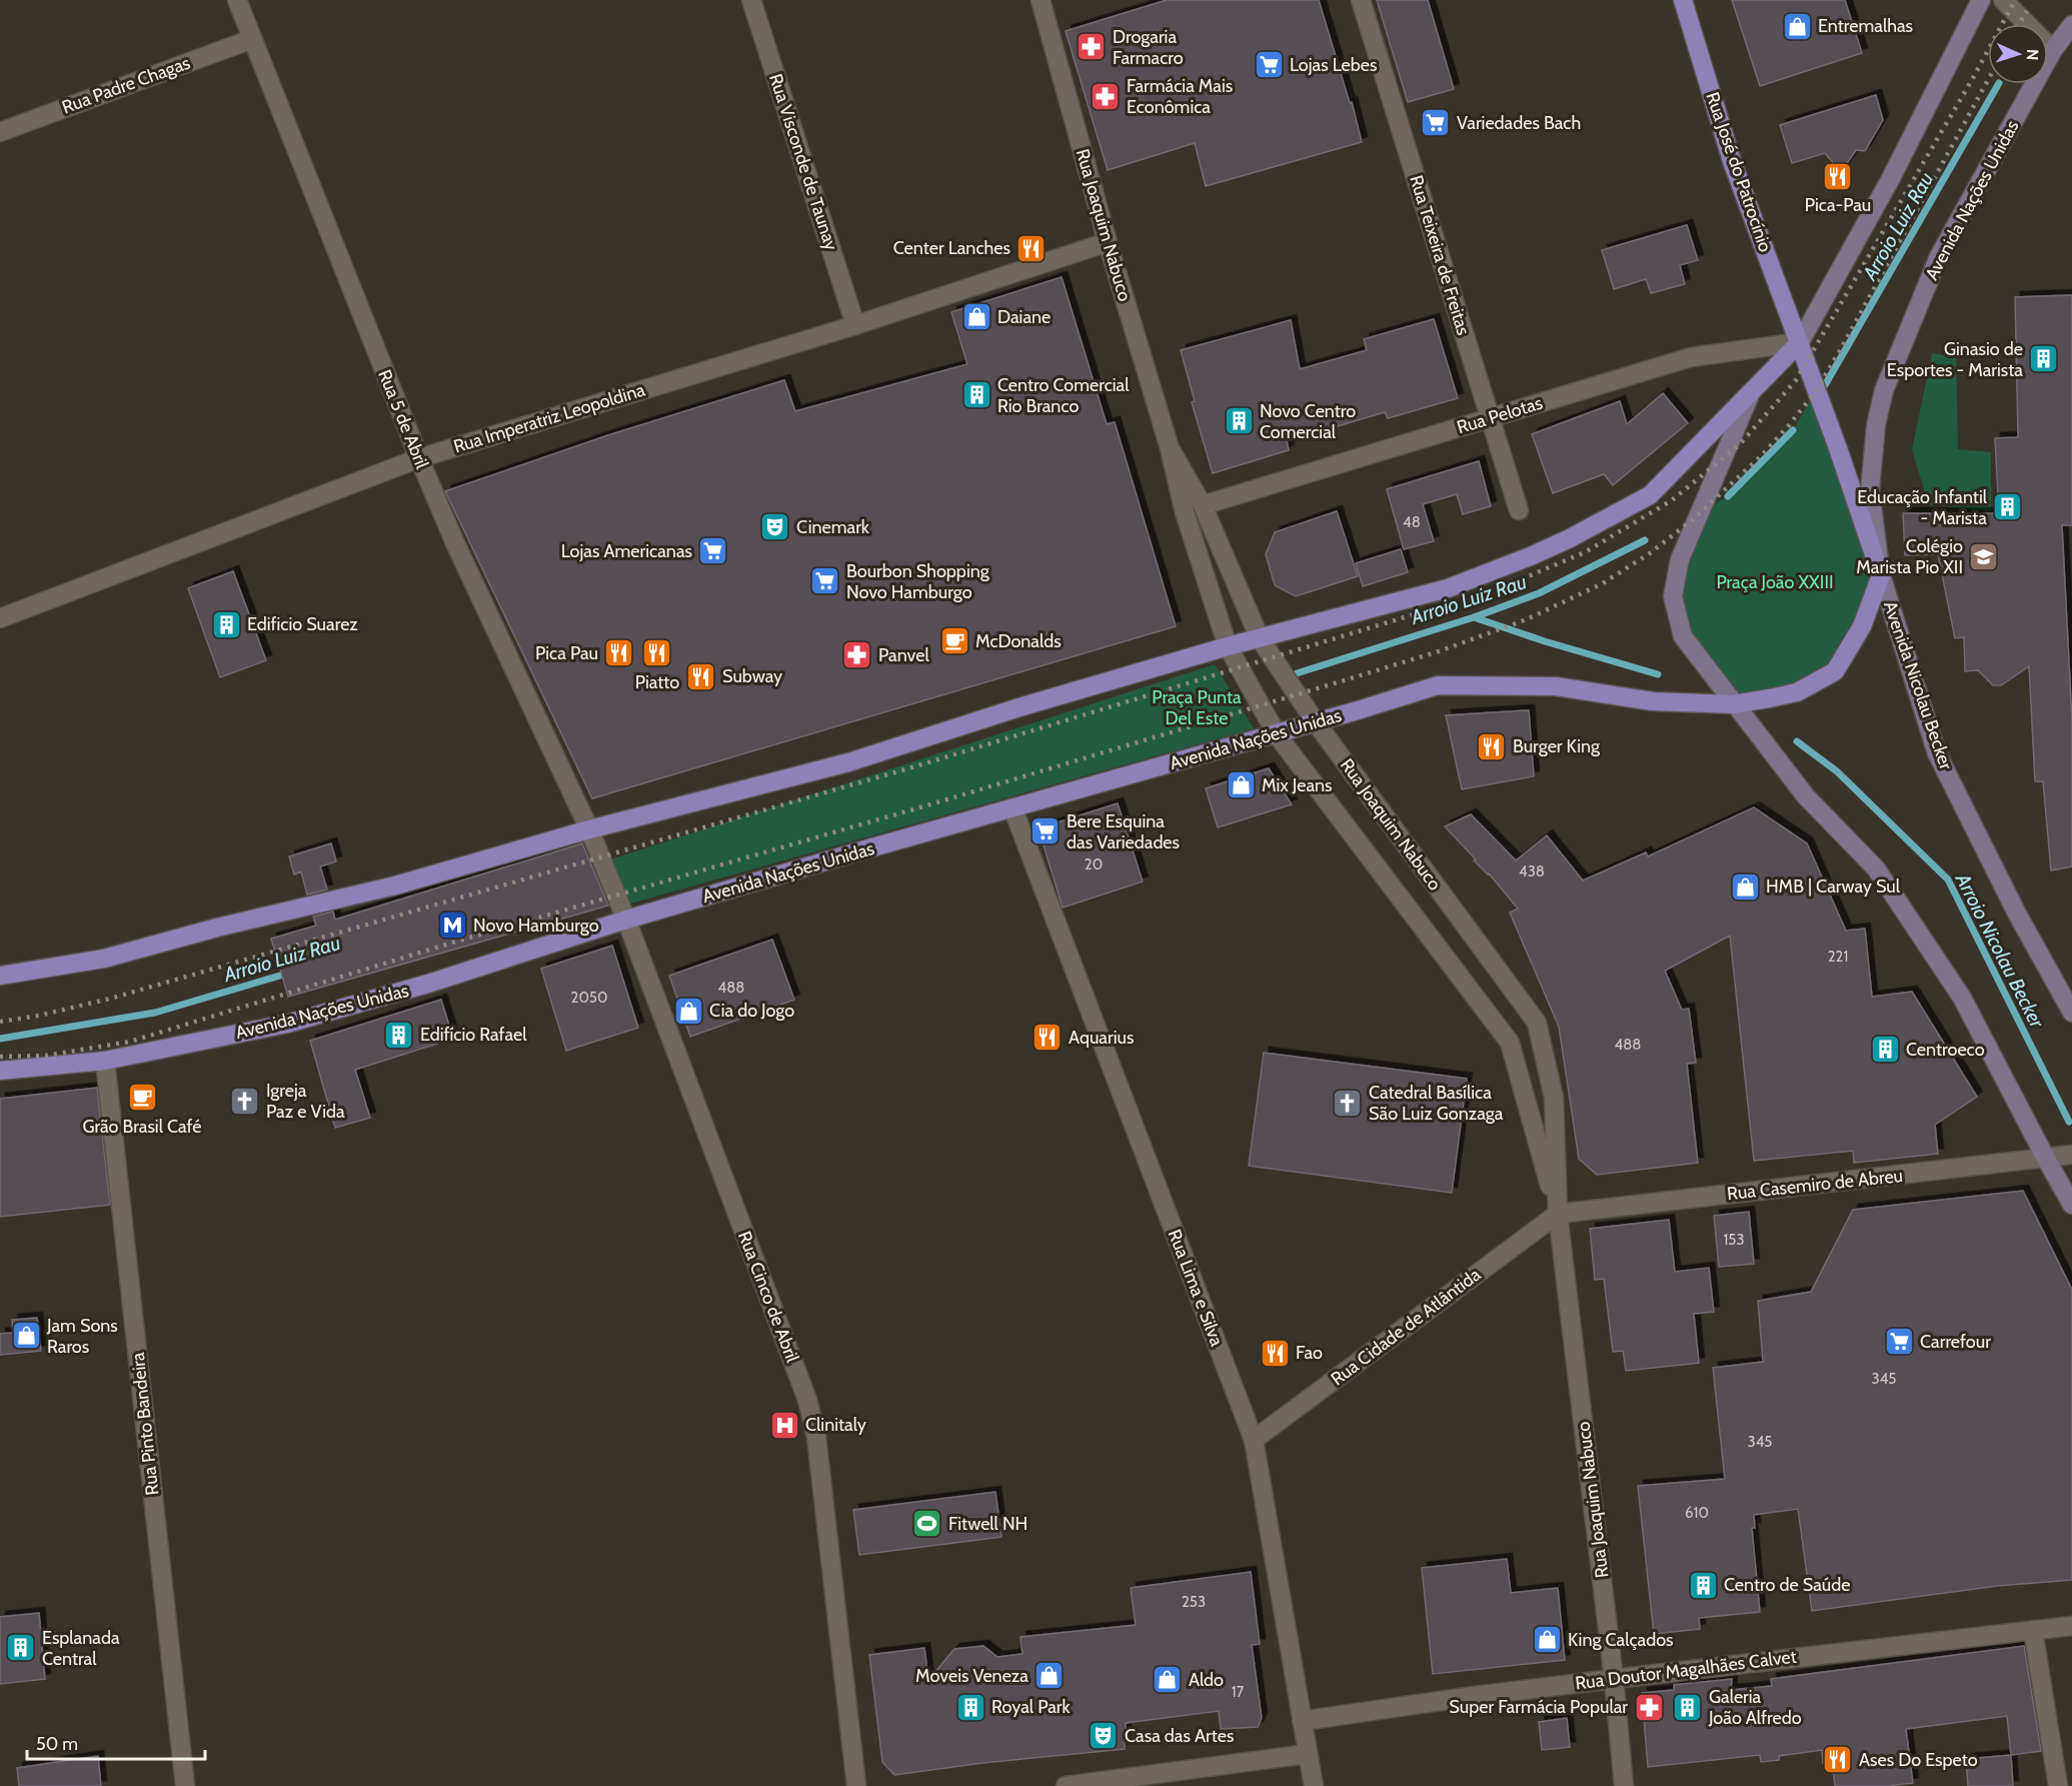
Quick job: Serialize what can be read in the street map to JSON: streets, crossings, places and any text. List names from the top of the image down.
{
  "streets": {
    "main road": ["Rua José do Patrocínio", "Avenida Nações Unidas", "Avenida Nicolau Becker"],
    "street": [
      "Rua Padre Chagas",
      "Rua Visconde de Taunay",
      "Rua Joaquim Nabuco",
      "Rua Teixeira de Freitas",
      "Rua Pelotas",
      "Rua Imperatriz Leopoldina",
      "Rua 5 de Abril",
      "Rua Casemiro de Abreu",
      "Rua Lima e Silva",
      "Rua Cinco de Abril",
      "Rua Cidade de Atlântida",
      "Rua Pinto Bandeira",
      "Rua Doutor Magalhães Calvet"
    ]
  },
  "crossings": [
    ["Rua Padre Chagas", "Rua 5 de Abril"],
    ["Rua Visconde de Taunay", "Rua Imperatriz Leopoldina"],
    ["Rua José do Patrocínio", "Rua Pelotas"],
    ["Rua José do Patrocínio", "Avenida Nicolau Becker"],
    ["Avenida Nações Unidas", "Rua Joaquim Nabuco"],
    ["Avenida Nações Unidas", "Avenida Nicolau Becker"],
    ["Avenida Nações Unidas", "Rua Lima e Silva"],
    ["Avenida Nações Unidas", "Rua Cinco de Abril"],
    ["Avenida Nações Unidas", "Rua Pinto Bandeira"],
    ["Rua Joaquim Nabuco", "Rua Pelotas"],
    ["Rua Joaquim Nabuco", "Rua Imperatriz Leopoldina"],
    ["Rua Joaquim Nabuco", "Rua Casemiro de Abreu"],
    ["Rua Joaquim Nabuco", "Rua Cidade de Atlântida"],
    ["Rua Joaquim Nabuco", "Rua Doutor Magalhães Calvet"],
    ["Rua Teixeira de Freitas", "Rua Pelotas"],
    ["Rua Pelotas", "Avenida Nicolau Becker"],
    ["Rua Imperatriz Leopoldina", "Rua 5 de Abril"],
    ["Rua 5 de Abril", "Rua Cinco de Abril"],
    ["Rua Casemiro de Abreu", "Rua Cidade de Atlântida"],
    ["Rua Lima e Silva", "Rua Cidade de Atlântida"],
    ["Rua Lima e Silva", "Rua Doutor Magalhães Calvet"]
  ],
  "water": ["Arroio Luiz Rau", "Arroio Nicolau Becker"],
  "parks": ["Praça João XXIII", "Praça Punta Del Este"],
  "places": {
    "shop": [
      "Entremalhas",
      "Daiane",
      "Mix Jeans",
      "HMB | Carway Sul",
      "Cia do Jogo",
      "Jam Sons Raros",
      "King Calçados",
      "Moveis Veneza",
      "Aldo"
    ],
    "pharmacy": [
      "Drogaria Farmacro",
      "Farmácia Mais Econômica",
      "Panvel",
      "Super Farmácia Popular"
    ],
    "supermarket": [
      "Lojas Lebes",
      "Variedades Bach",
      "Lojas Americanas",
      "Bourbon Shopping Novo Hamburgo",
      "Bere Esquina das Variedades",
      "Carrefour"
    ],
    "restaurant": [
      "Pica-Pau",
      "Center Lanches",
      "Pica Pau",
      "Piatto",
      "Subway",
      "Burger King",
      "Aquarius",
      "Fao",
      "Ases Do Espeto"
    ],
    "building": [
      "Ginasio de Esportes - Marista",
      "Centro Comercial Rio Branco",
      "Novo Centro Comercial",
      "Educação Infantil - Marista",
      "Edificio Suarez",
      "Edifício Rafael",
      "Centroeco",
      "Centro de Saúde",
      "Esplanada Central",
      "Royal Park",
      "Galeria João Alfredo"
    ],
    "theatre": ["Cinemark", "Casa das Artes"],
    "school or university": ["Colégio Marista Pio XII"],
    "cafe": ["McDonalds", "Grão Brasil Café"],
    "metro station": ["Novo Hamburgo"],
    "church": ["Igreja Paz e Vida", "Catedral Basílica São Luiz Gonzaga"],
    "hospital": ["Clinitaly"],
    "sports": ["Fitwell NH"]
  },
  "house_numbers": [
    "48",
    "20",
    "438",
    "221",
    "488",
    "2050",
    "488",
    "153",
    "345",
    "345",
    "610",
    "253",
    "17"
  ],
  "scale_bar": "50 m",
  "north": "right"
}
